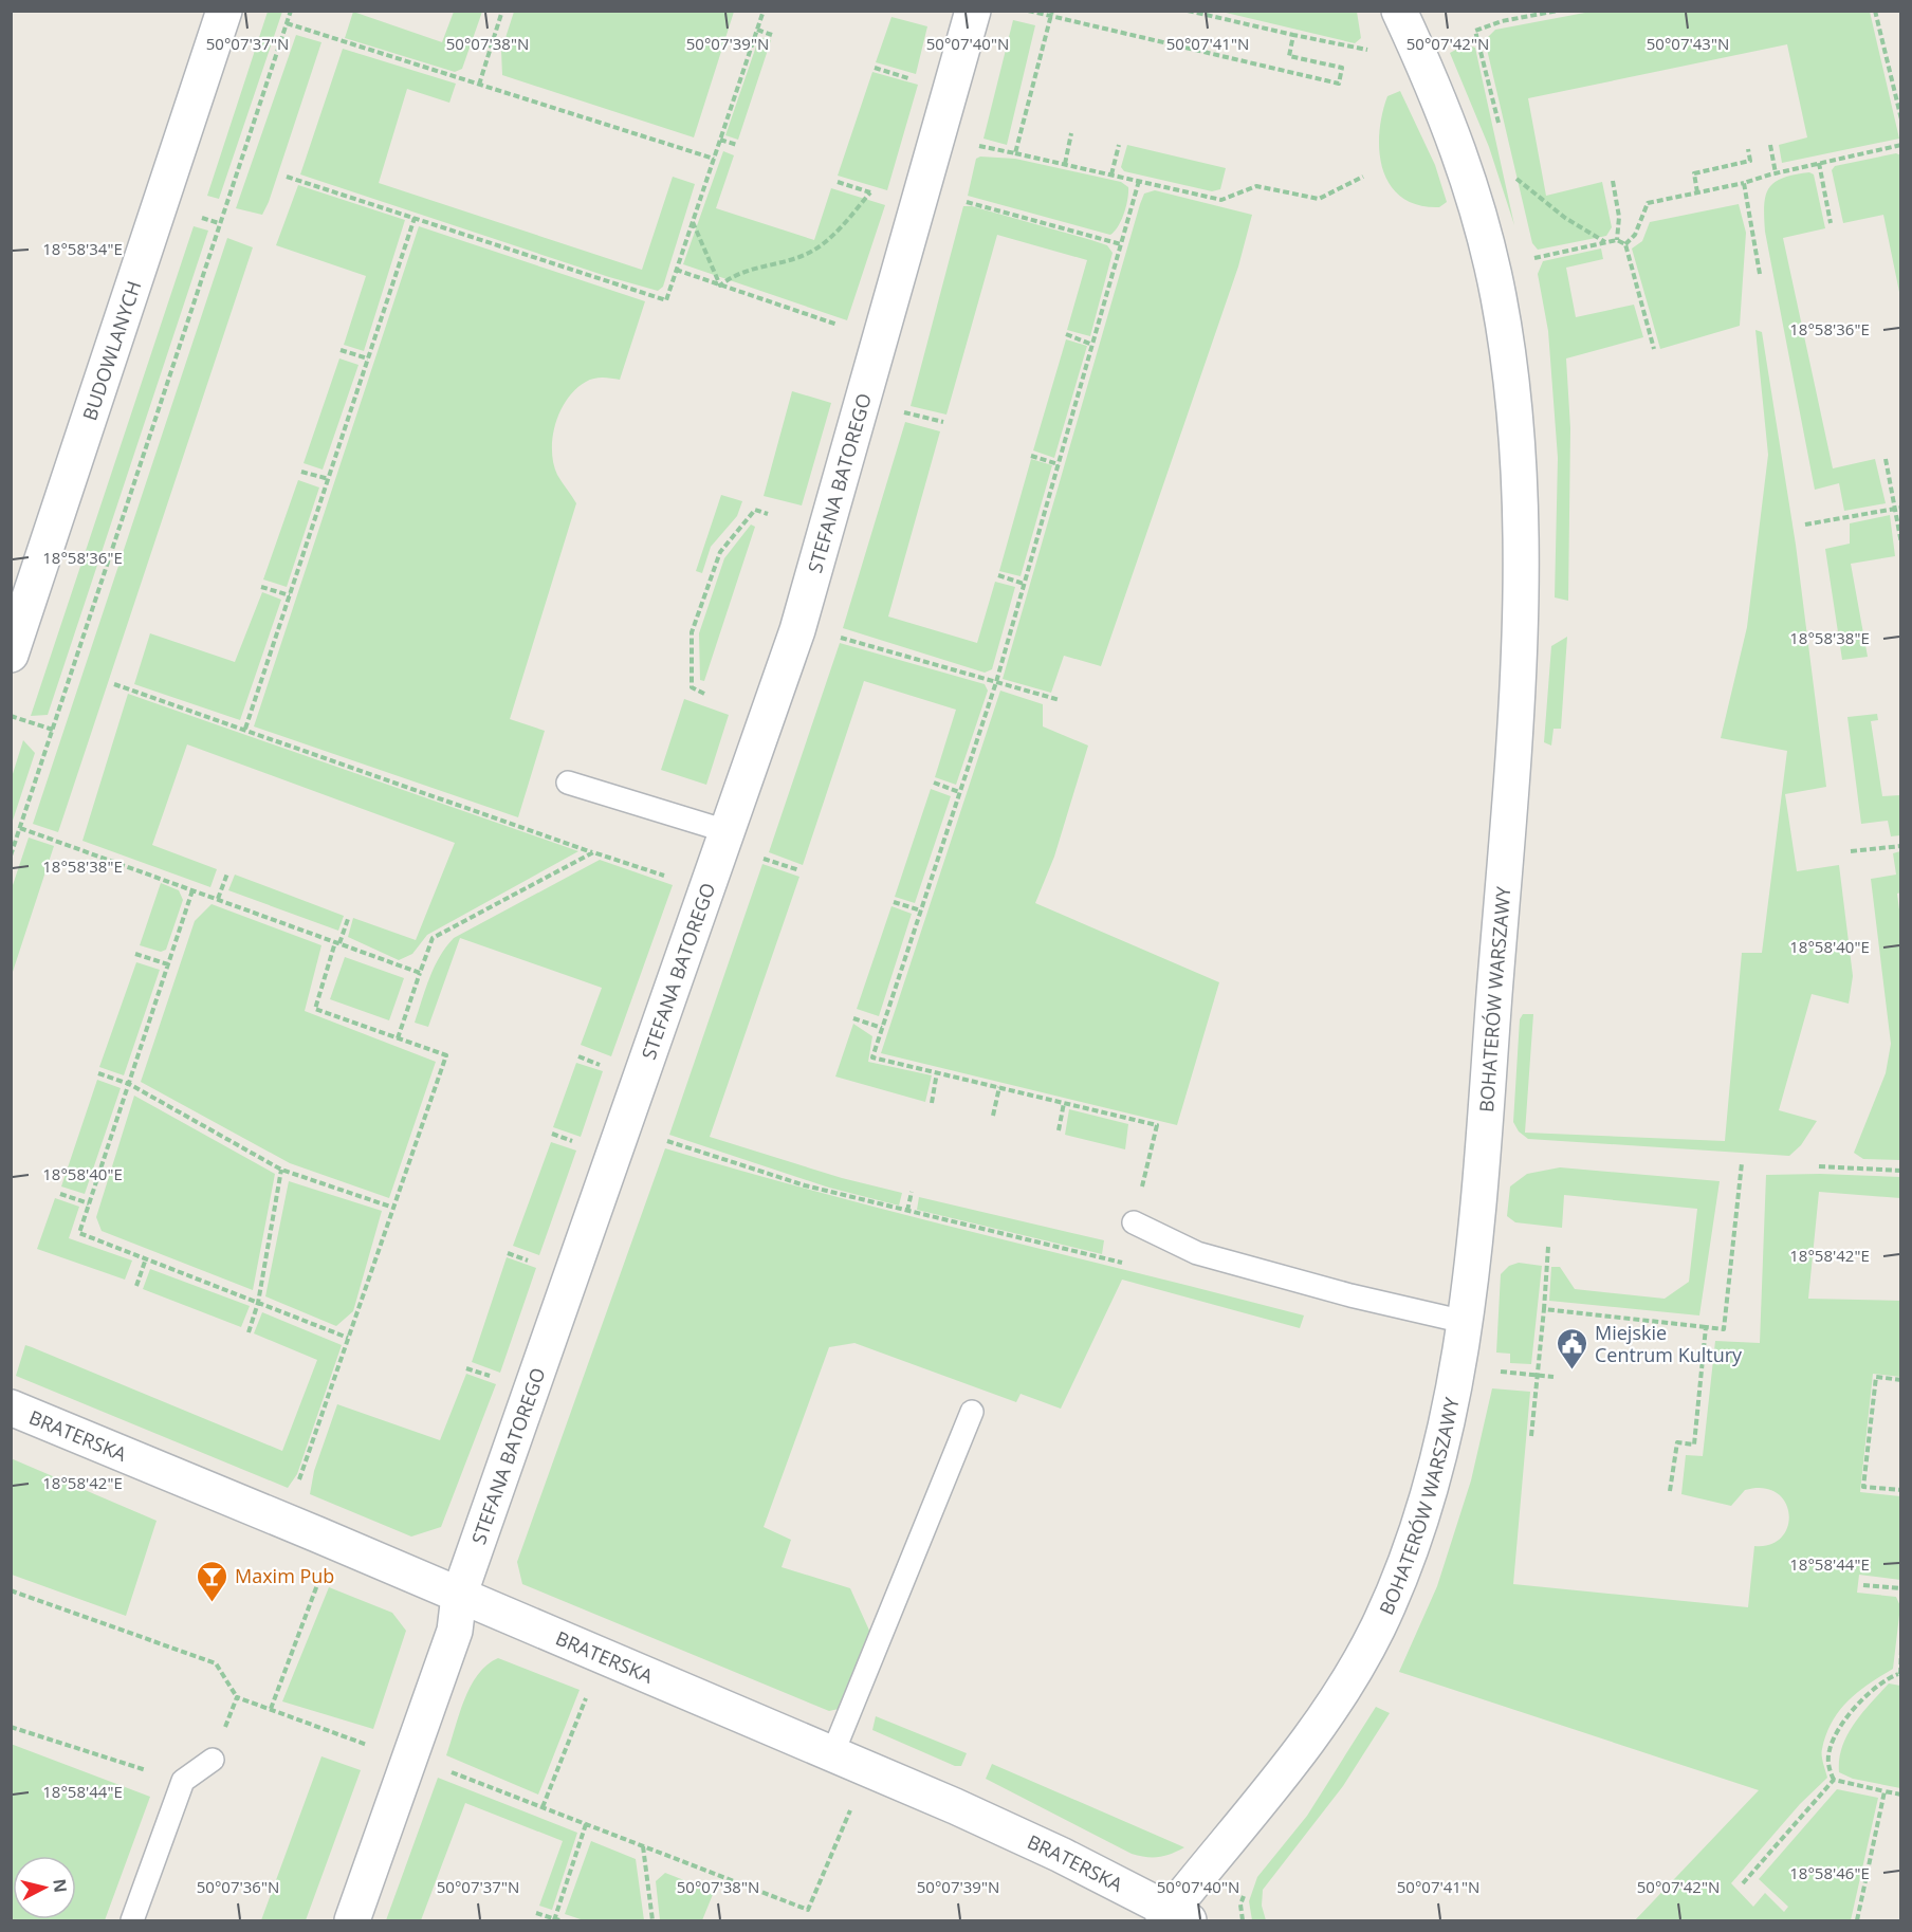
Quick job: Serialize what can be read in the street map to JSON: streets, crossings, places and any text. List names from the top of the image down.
{
  "streets": {
    "street": [
      "BUDOWLANYCH",
      "STEFANA BATOREGO",
      "BOHATERÓW WARSZAWY",
      "BRATERSKA"
    ]
  },
  "crossings": [
    ["STEFANA BATOREGO", "BRATERSKA"],
    ["BOHATERÓW WARSZAWY", "BRATERSKA"]
  ],
  "places": {
    "public building": ["Miejskie Centrum Kultury"],
    "bar": ["Maxim Pub"]
  },
  "north": "right",
  "coordinates": [
    "50°07'43\"N",
    "50°07'37\"N",
    "50°07'38\"N",
    "50°07'39\"N",
    "50°07'40\"N",
    "50°07'41\"N",
    "50°07'42\"N",
    "18°58'34\"E",
    "18°58'36\"E",
    "18°58'38\"E",
    "18°58'40\"E",
    "18°58'42\"E",
    "18°58'44\"E",
    "18°58'46\"E",
    "50°07'36\"N"
  ]
}
